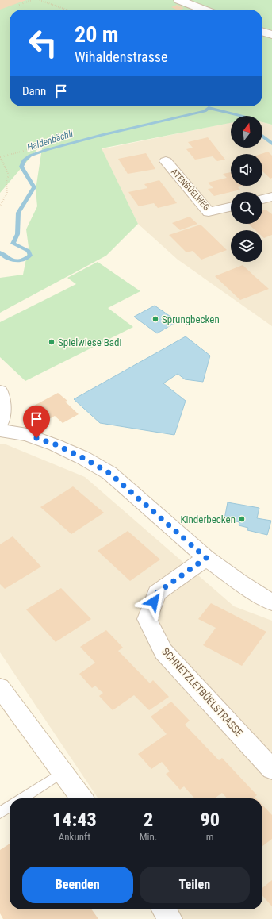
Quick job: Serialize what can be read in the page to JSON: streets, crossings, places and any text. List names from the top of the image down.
{
  "streets": {
    "street": ["ATENBÜELWEG", "SCHNETZLETBÜELSTRASSE"]
  },
  "water": ["Haldenbächli"],
  "places": ["Sprungbecken", "Spielwiese Badi", "Kinderbecken"],
  "north": "top",
  "page": {
    "turn": ["20 m", "Wihaldenstrasse"],
    "then": "Dann",
    "eta": [
      "14:43",
      "Ankunft",
      "2",
      "Min.",
      "90",
      "m"
    ],
    "buttons": ["Beenden", "Teilen"]
  }
}
